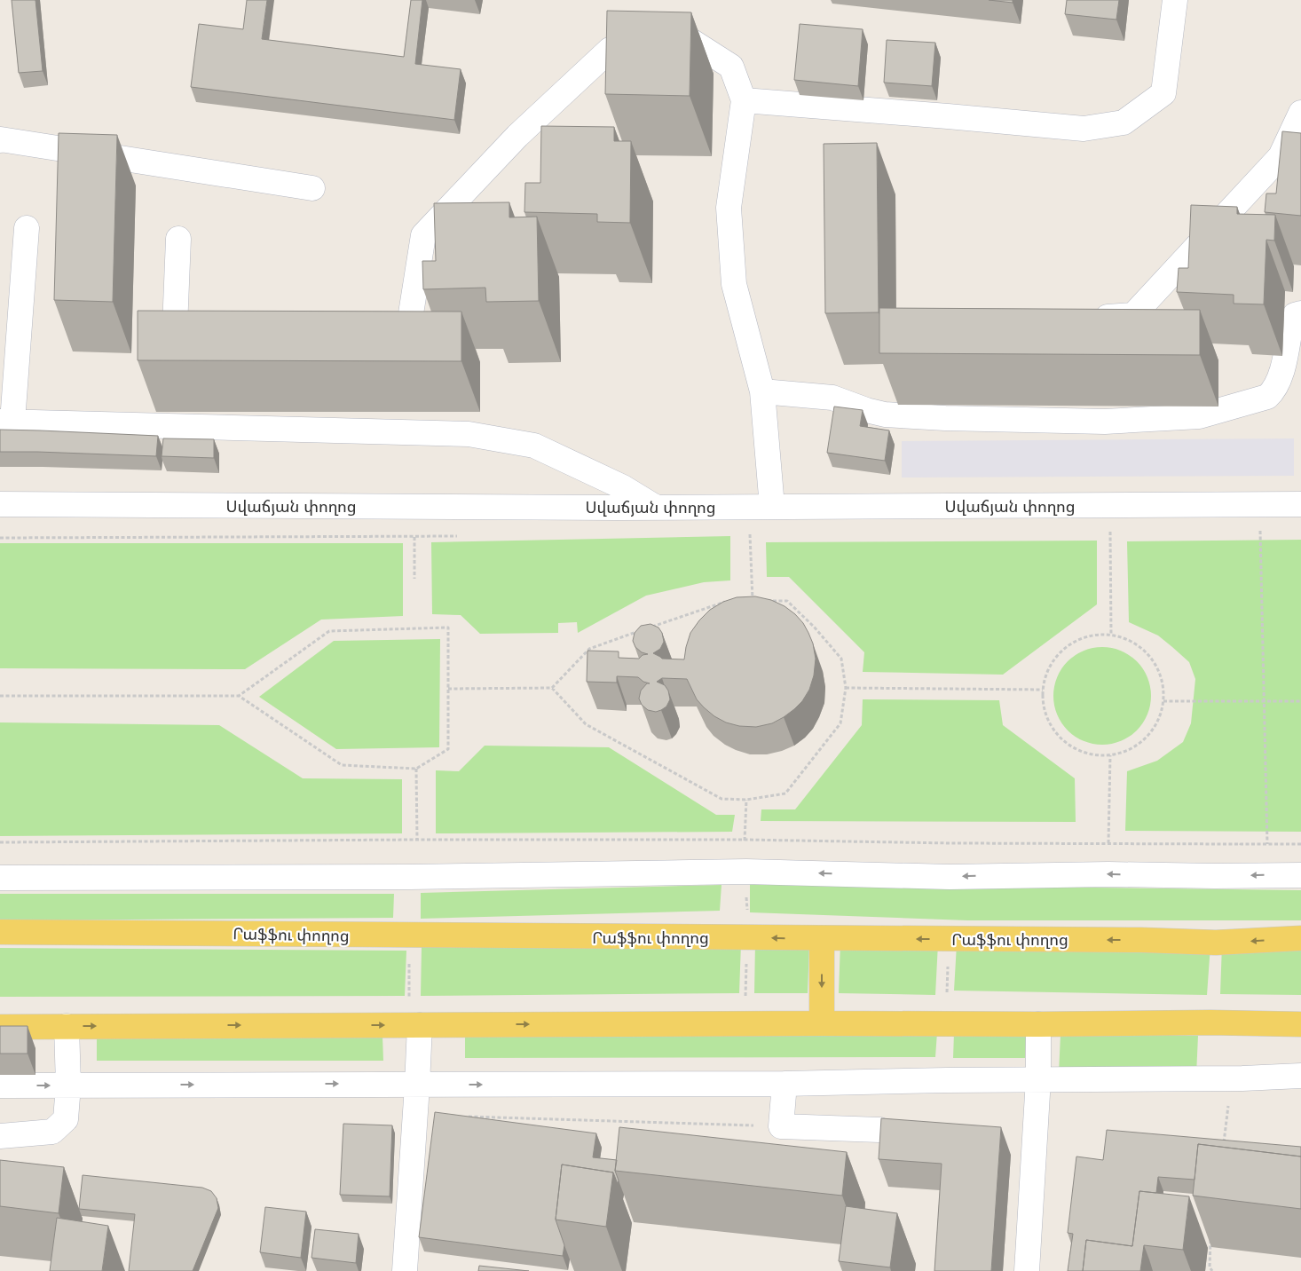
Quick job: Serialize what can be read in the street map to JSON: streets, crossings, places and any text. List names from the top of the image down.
{
  "streets": {
    "main road": ["Րաֆֆու փողոց"],
    "street": ["Սվաճյան փողոց"]
  }
}
